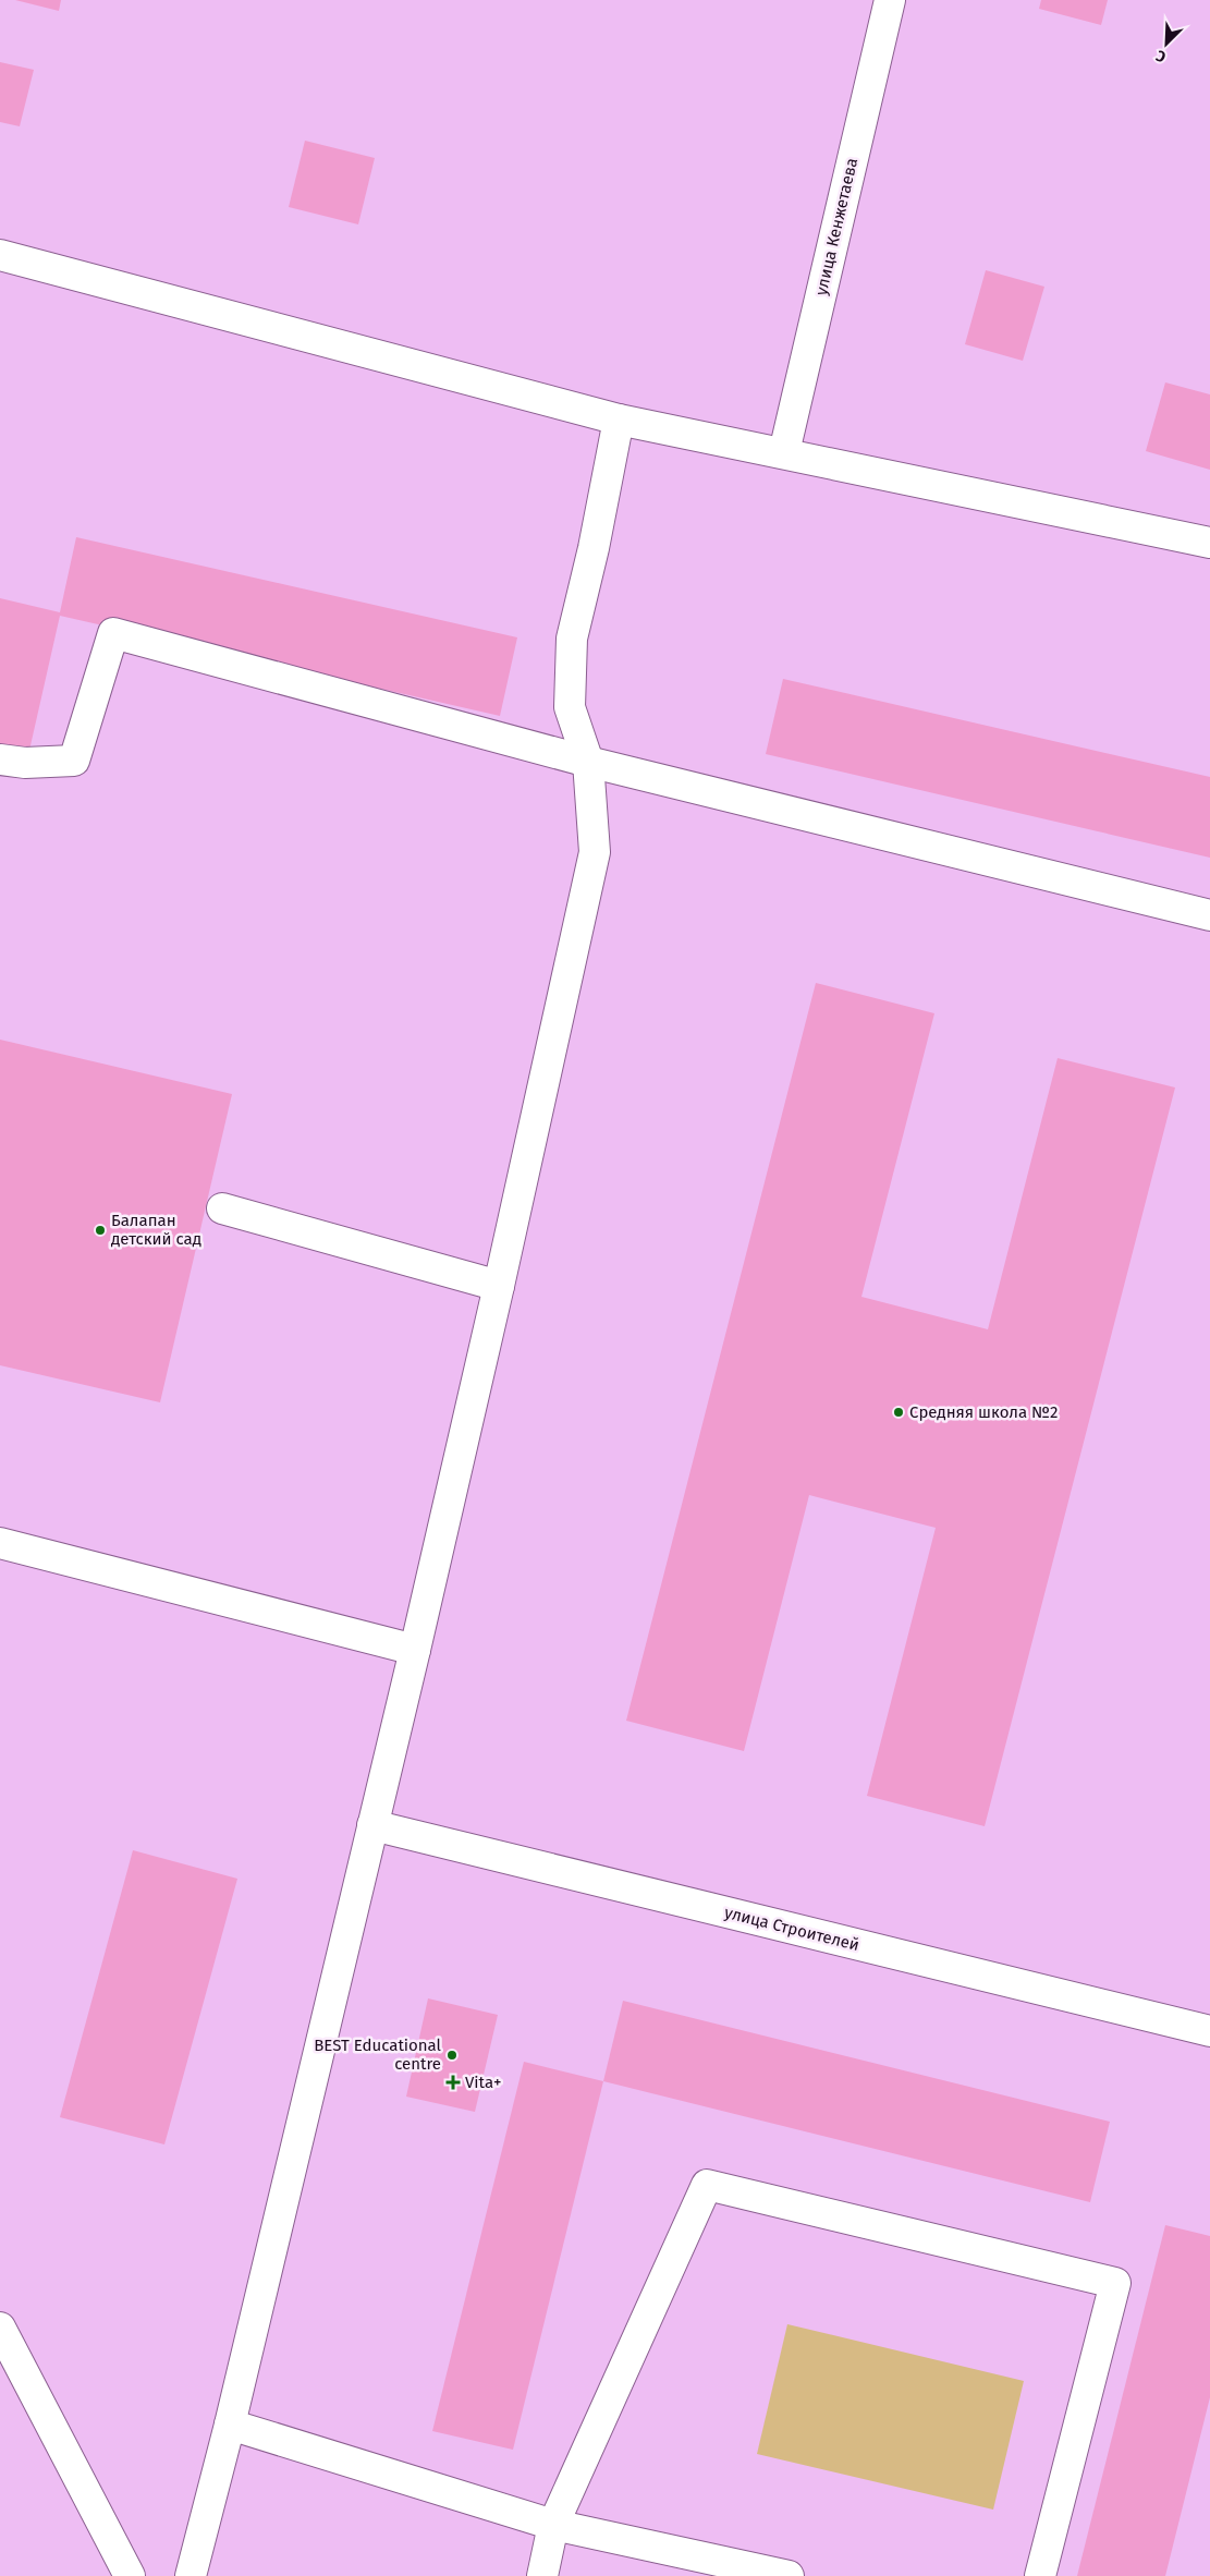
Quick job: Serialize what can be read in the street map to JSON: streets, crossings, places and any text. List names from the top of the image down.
{
  "streets": {
    "street": ["улица Кенжетаева", "улица Строителей"]
  },
  "places": {
    "other": ["Балапан детский сад", "Средняя школа №2", "BEST Educational centre"],
    "health": ["Vita+"]
  },
  "north": "bottom left"
}
